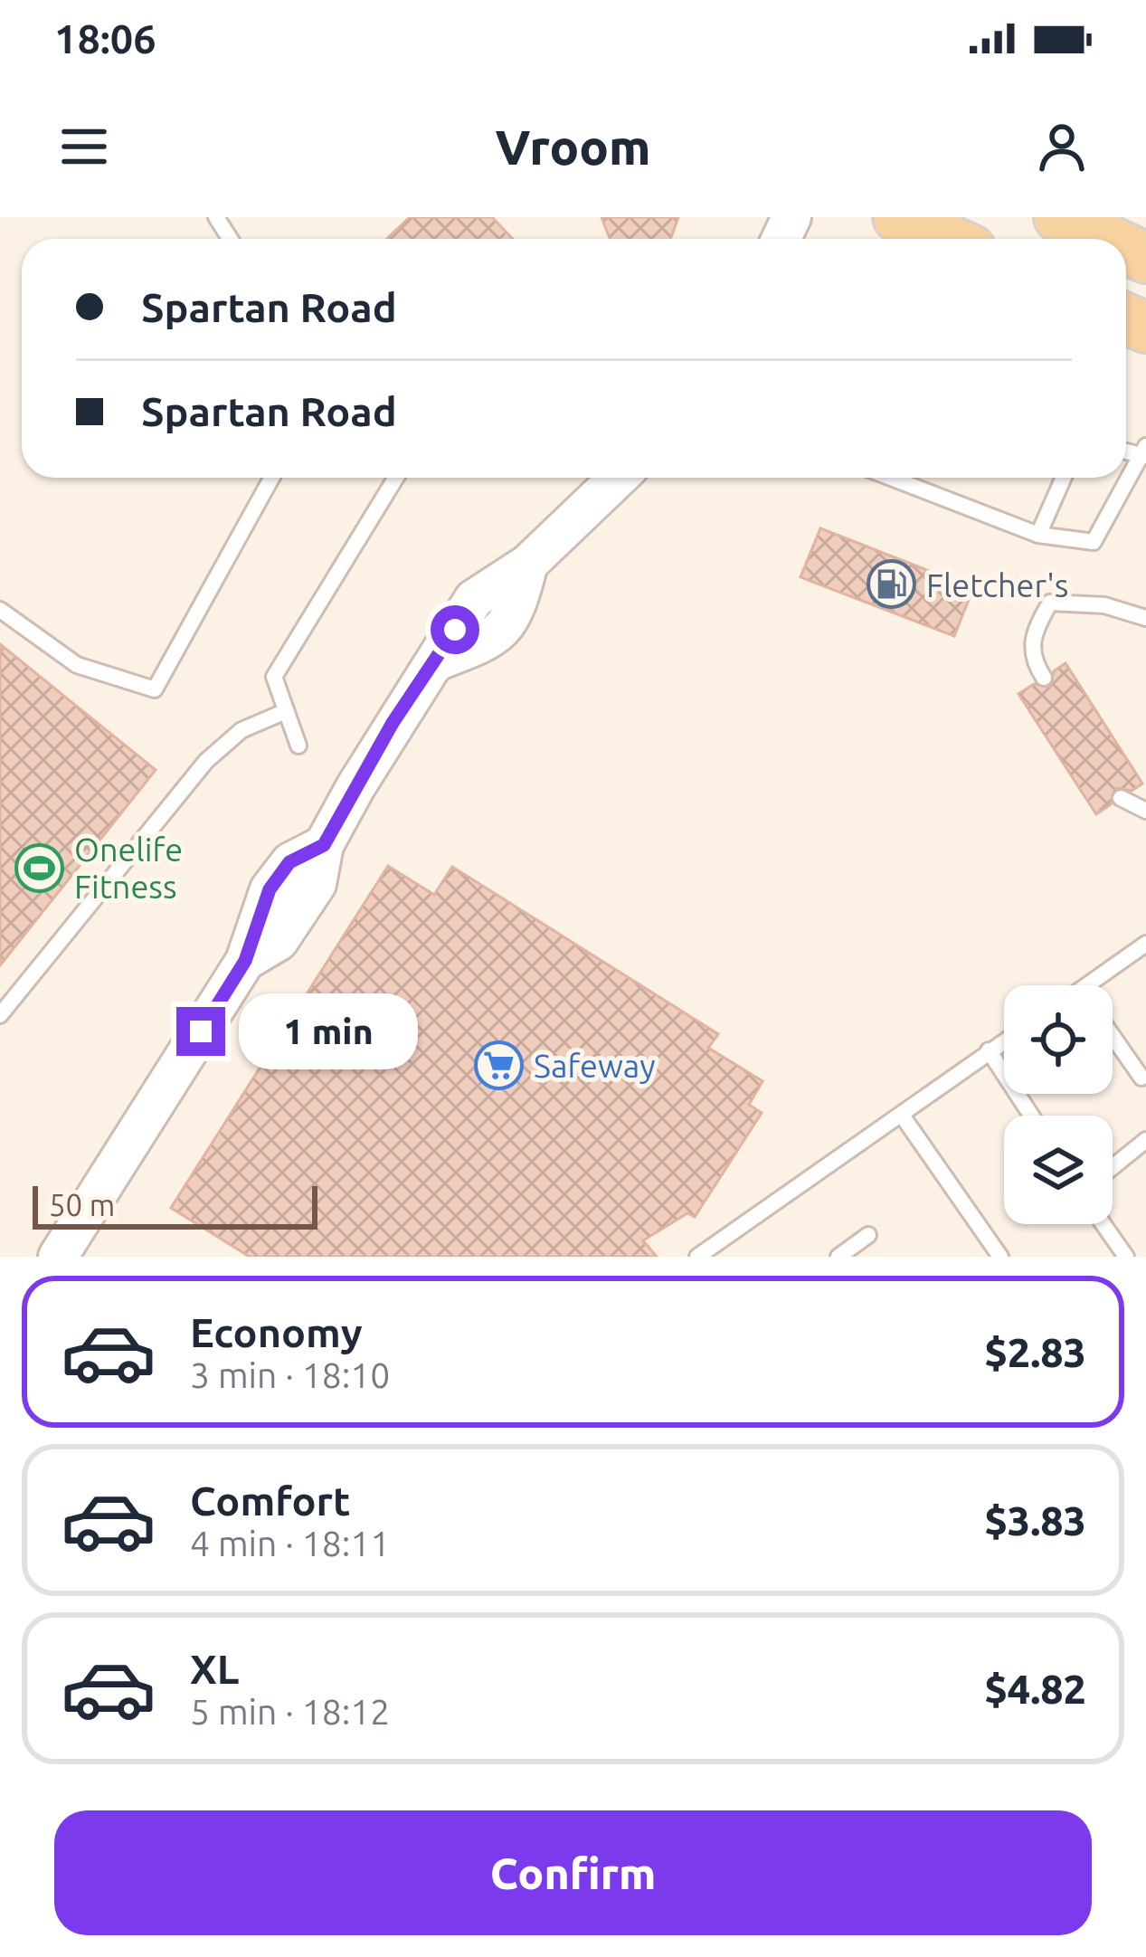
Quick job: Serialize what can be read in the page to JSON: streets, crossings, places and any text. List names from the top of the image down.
{
  "places": {
    "fuel station": ["Fletcher's"],
    "sports": ["Onelife Fitness"],
    "supermarket": ["Safeway"]
  },
  "scale_bar": "50 m",
  "page": {
    "status": "18:06",
    "header": "Vroom",
    "banner": ["Spartan Road", "Spartan Road"],
    "bubble": "1 min",
    "scale": "50 m",
    "list": [
      {
        "name": "Economy",
        "note": "3 min · 18:10",
        "value": "$2.83"
      },
      {
        "name": "Comfort",
        "note": "4 min · 18:11",
        "value": "$3.83"
      },
      {
        "name": "XL",
        "note": "5 min · 18:12",
        "value": "$4.82"
      }
    ],
    "buttons": "Confirm"
  }
}
